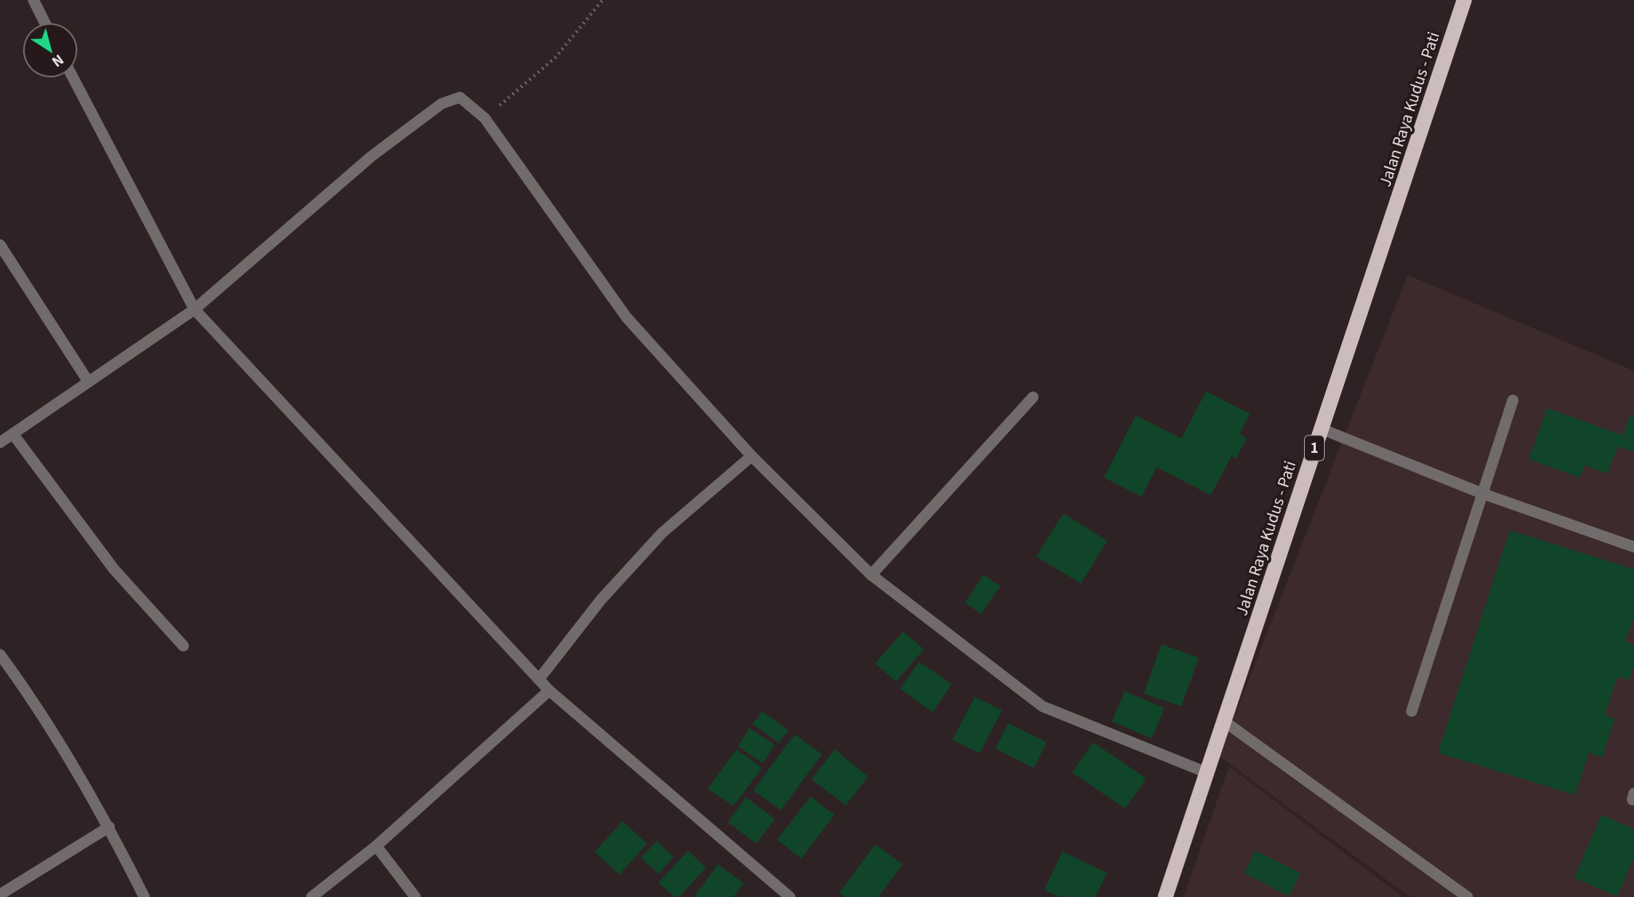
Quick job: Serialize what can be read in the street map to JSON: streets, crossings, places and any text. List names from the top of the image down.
{
  "streets": {
    "highway": ["Jalan Raya Kudus - Pati", "1"]
  },
  "north": "bottom right"
}
